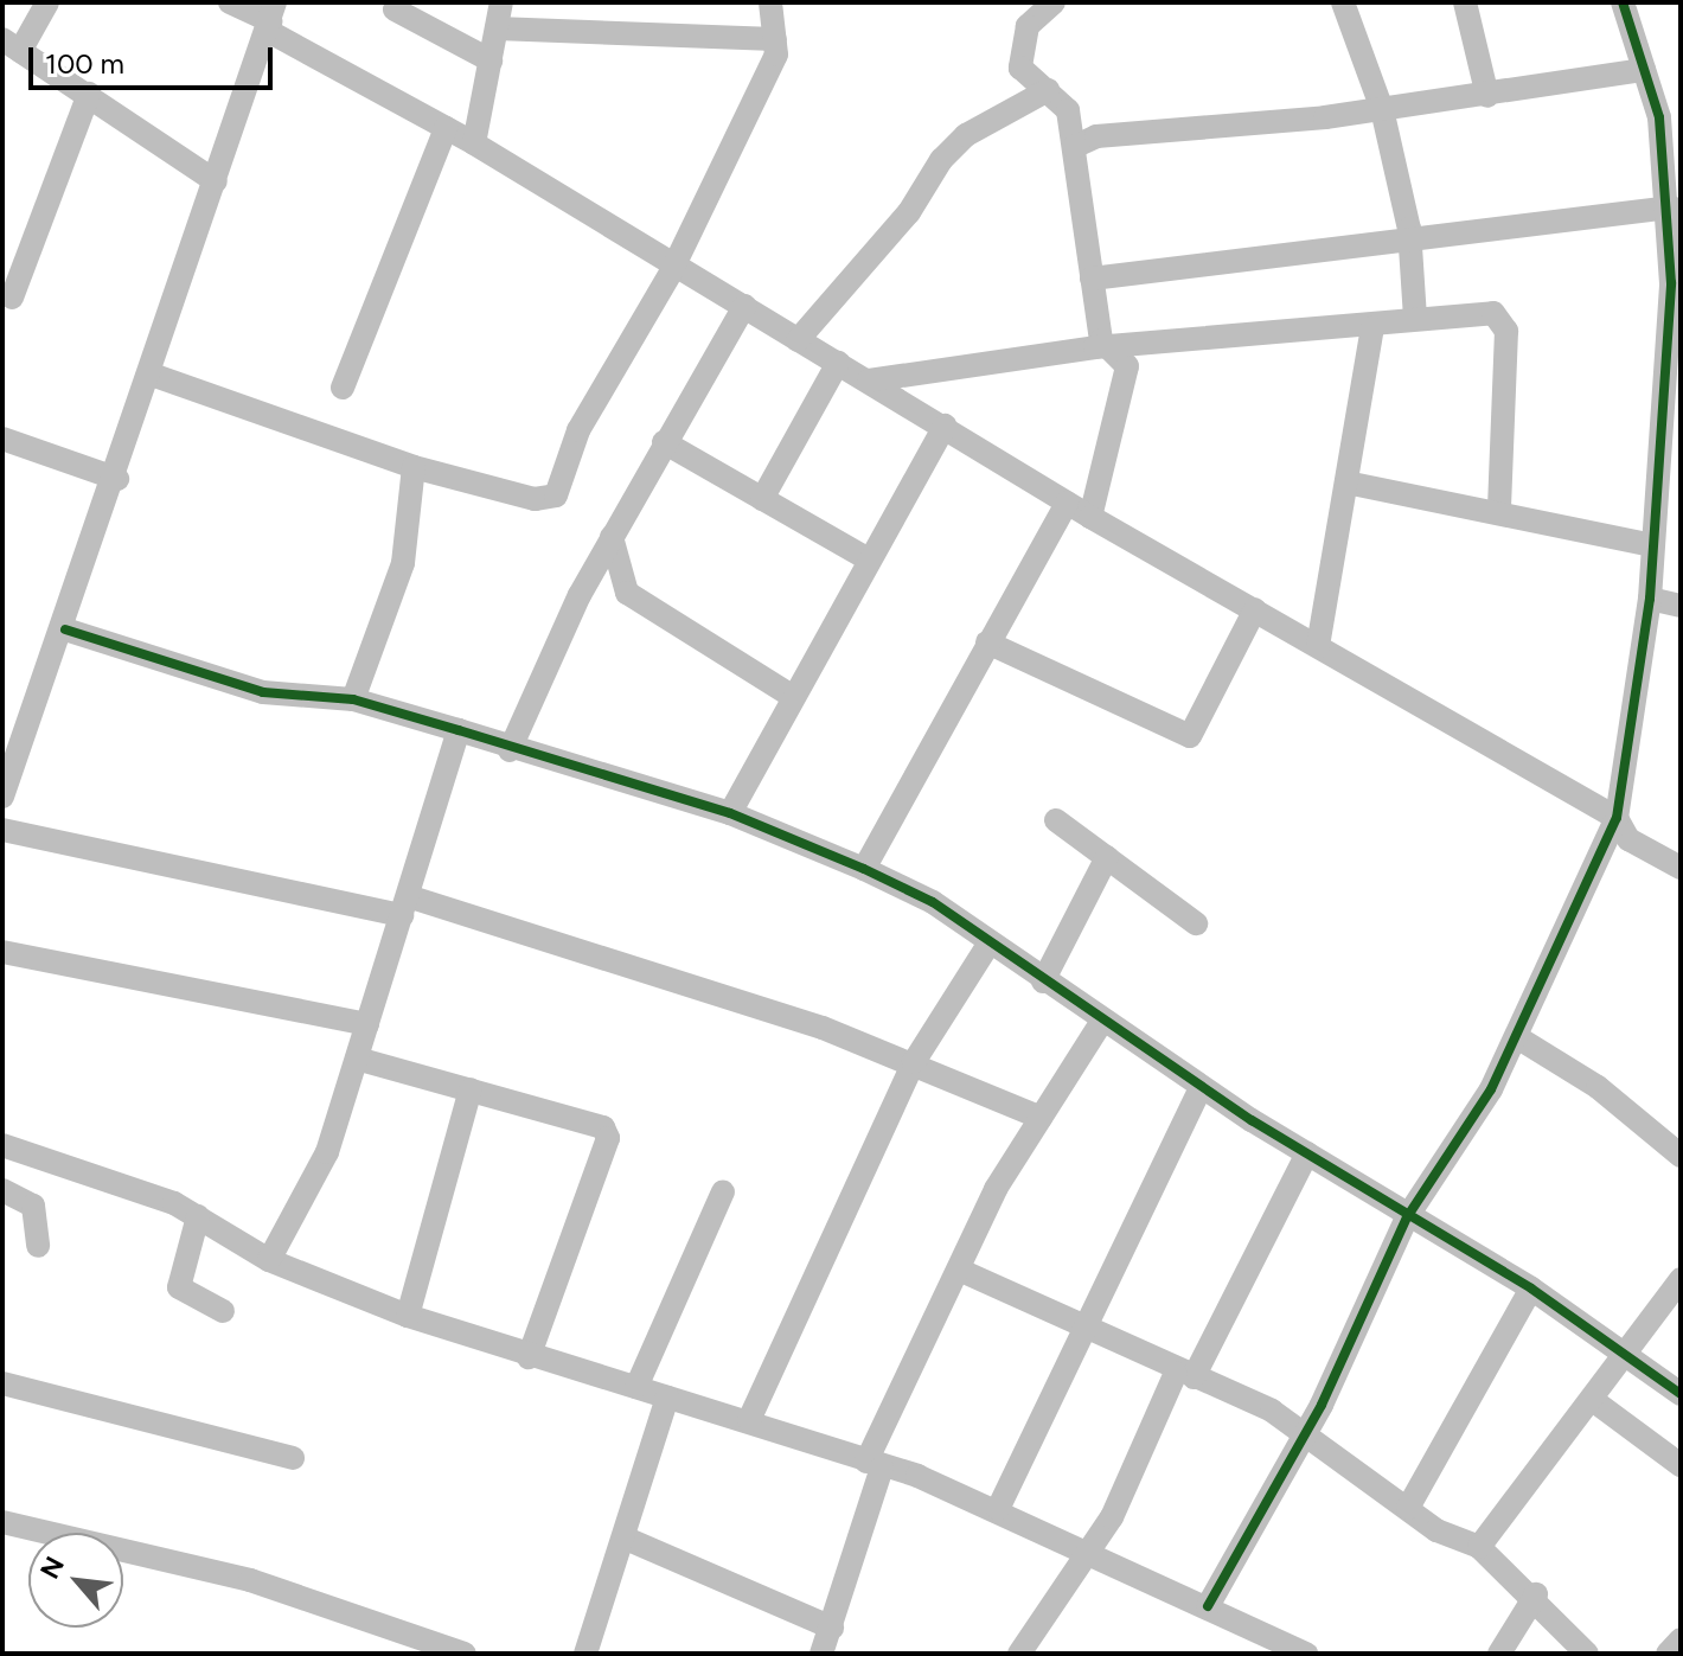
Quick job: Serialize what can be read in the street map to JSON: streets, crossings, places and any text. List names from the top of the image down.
{
  "scale_bar": "100 m",
  "north": "top left"
}
